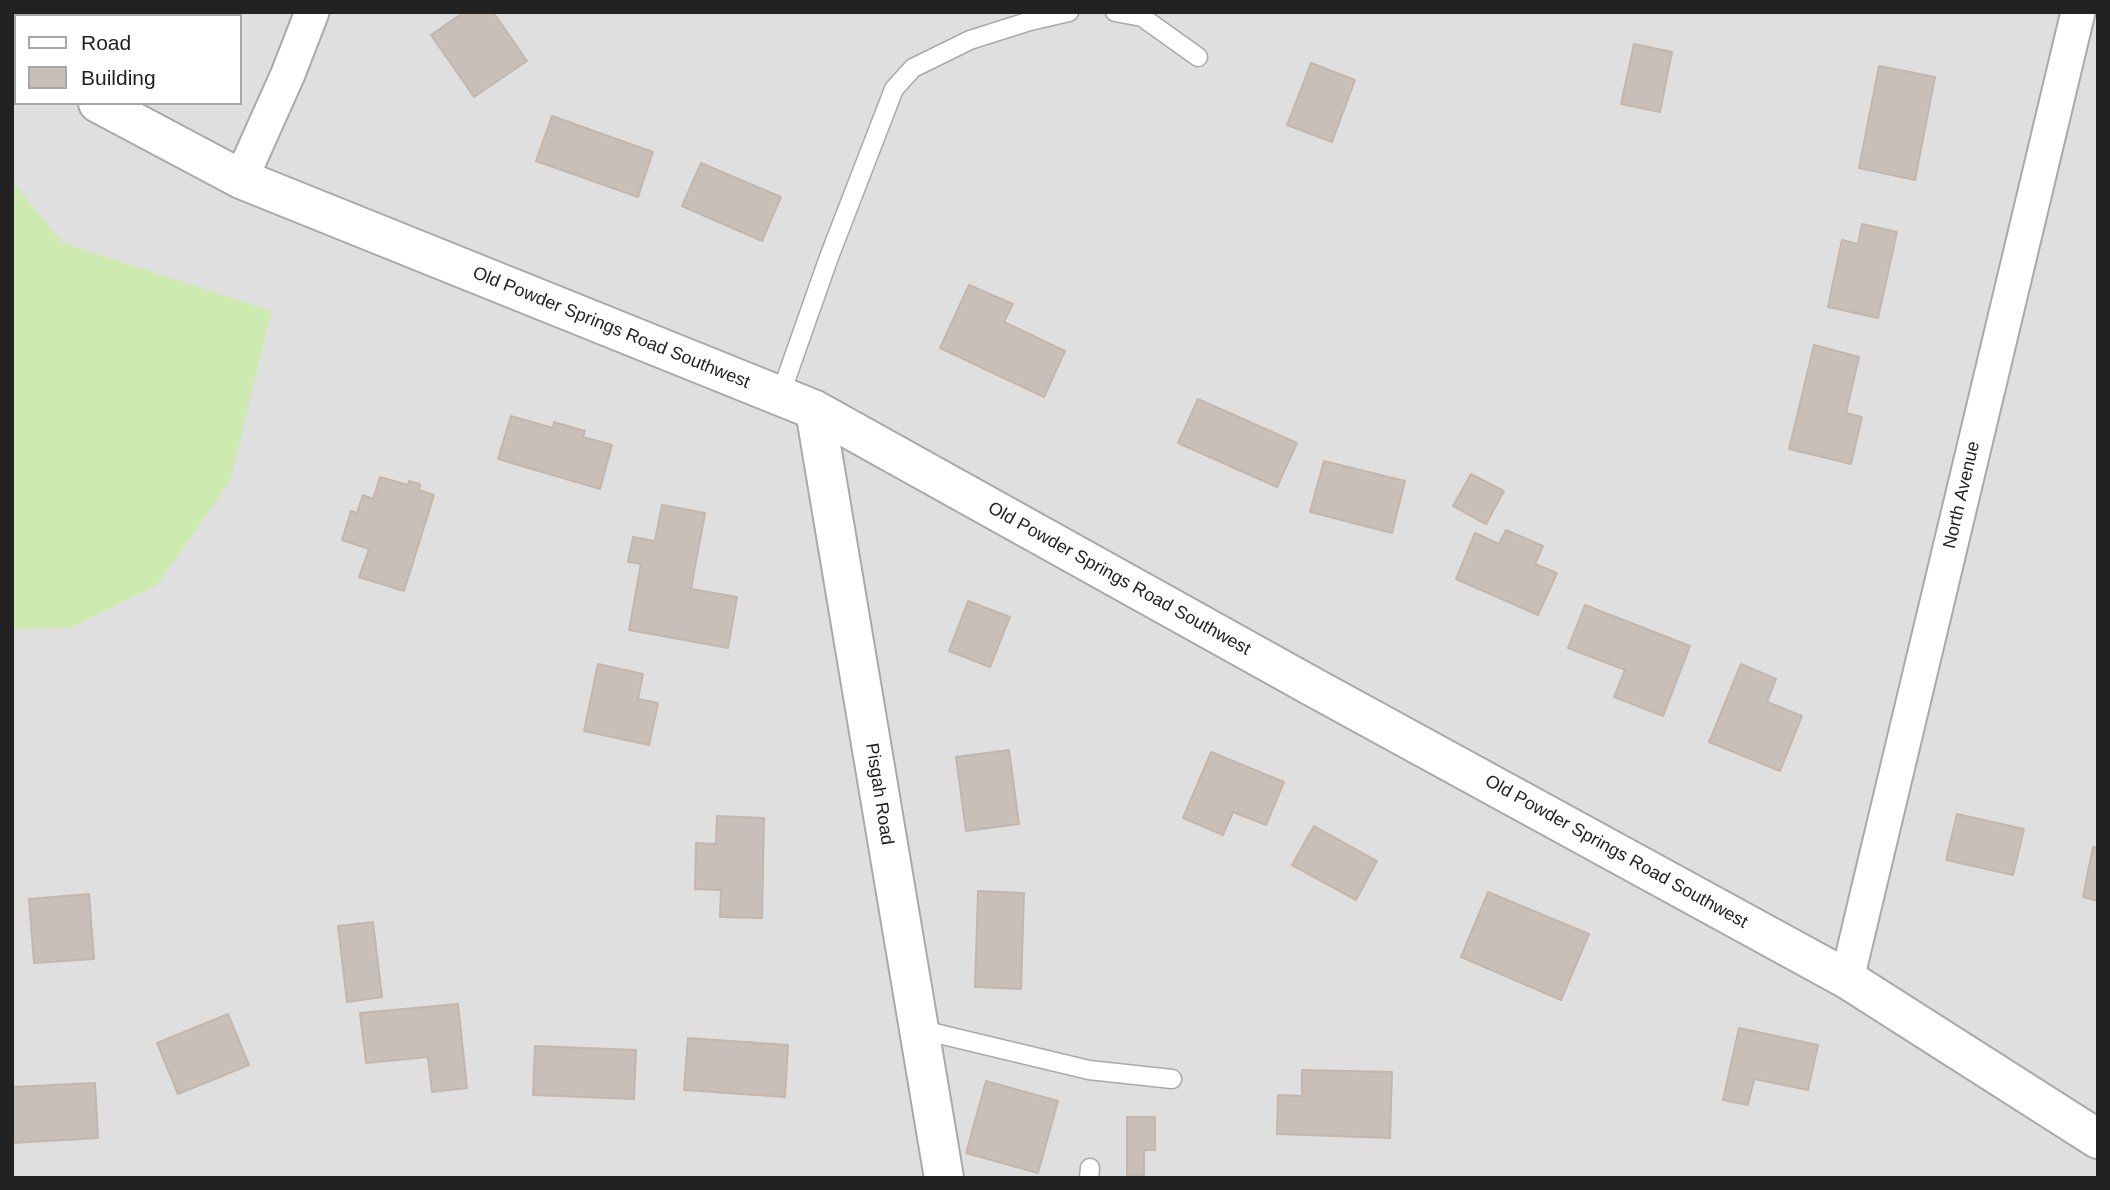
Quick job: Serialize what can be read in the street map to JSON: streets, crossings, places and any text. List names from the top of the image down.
{
  "streets": {
    "street": ["Old Powder Springs Road Southwest", "North Avenue", "Pisgah Road"]
  },
  "crossings": [
    ["Old Powder Springs Road Southwest", "North Avenue"],
    ["Old Powder Springs Road Southwest", "Pisgah Road"]
  ],
  "legend": ["Road", "Building"]
}
